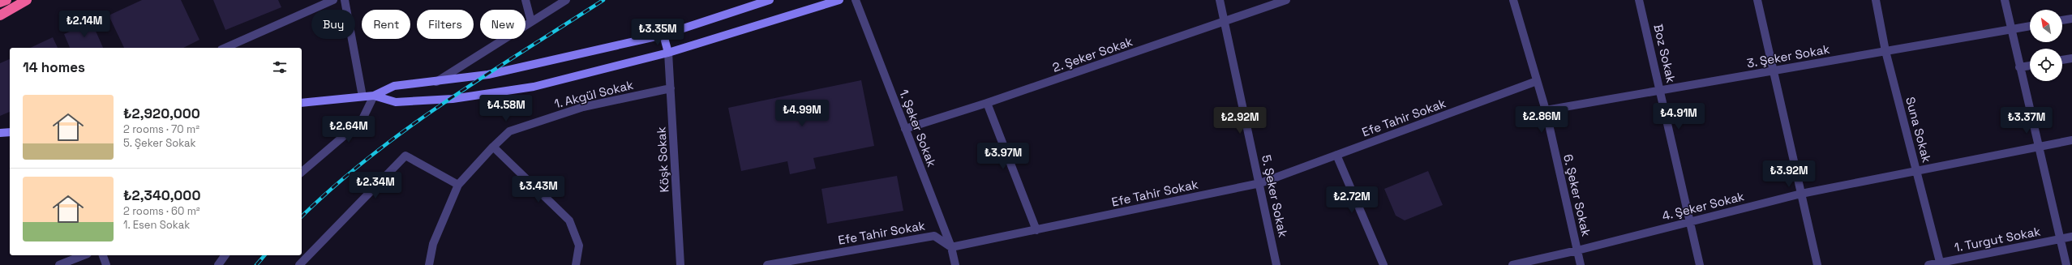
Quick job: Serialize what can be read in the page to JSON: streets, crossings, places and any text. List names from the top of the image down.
{
  "streets": {
    "street": [
      "Boz Sokak",
      "2. Şeker Sokak",
      "3. Şeker Sokak",
      "1. Akgül Sokak",
      "Efe Tahir Sokak",
      "1. Şeker Sokak",
      "Suna Sokak",
      "Köşk Sokak",
      "6. Şeker Sokak",
      "5. Şeker Sokak",
      "4. Şeker Sokak",
      "1. Turgut Sokak"
    ]
  },
  "crossings": [
    ["Boz Sokak", "3. Şeker Sokak"],
    ["Boz Sokak", "4. Şeker Sokak"],
    ["2. Şeker Sokak", "1. Şeker Sokak"],
    ["2. Şeker Sokak", "5. Şeker Sokak"],
    ["3. Şeker Sokak", "Suna Sokak"],
    ["3. Şeker Sokak", "6. Şeker Sokak"],
    ["1. Akgül Sokak", "Köşk Sokak"],
    ["Efe Tahir Sokak", "1. Şeker Sokak"],
    ["Efe Tahir Sokak", "6. Şeker Sokak"],
    ["Efe Tahir Sokak", "5. Şeker Sokak"],
    ["Suna Sokak", "4. Şeker Sokak"],
    ["Suna Sokak", "1. Turgut Sokak"],
    ["6. Şeker Sokak", "4. Şeker Sokak"]
  ],
  "north": "top left",
  "page": {
    "chip": [
      "Buy",
      "Rent",
      "Filters",
      "New"
    ],
    "price": [
      "₺2.14M",
      "₺3.35M",
      "₺4.58M",
      "₺4.99M",
      "₺4.91M",
      "₺2.86M",
      "₺2.92M",
      "₺3.37M",
      "₺2.64M",
      "₺3.97M",
      "₺3.92M",
      "₺2.34M",
      "₺3.43M",
      "₺2.72M"
    ],
    "heading": "14 homes",
    "list": [
      {
        "name": "₺2,920,000",
        "note": "2 rooms · 70 m² · 5. Şeker Sokak"
      },
      {
        "name": "₺2,340,000",
        "note": "2 rooms · 60 m² · 1. Esen Sokak"
      }
    ]
  }
}
